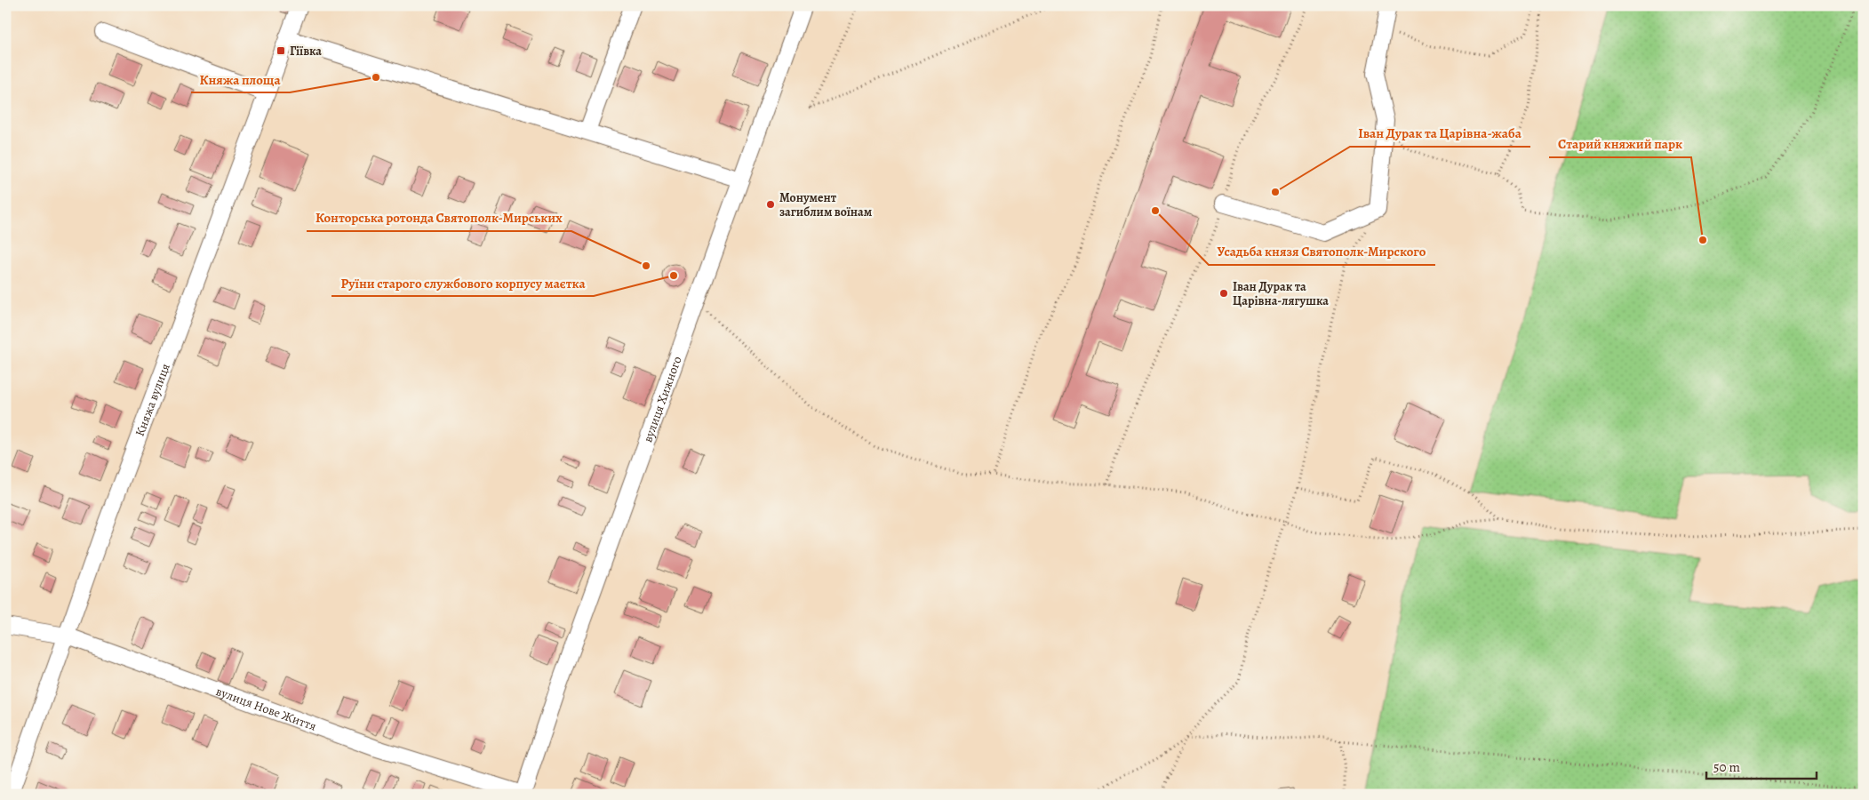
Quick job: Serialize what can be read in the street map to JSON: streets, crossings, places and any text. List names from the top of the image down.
{
  "streets": {
    "street": ["Княжа вулиця", "вулиця Хижного", "вулиця Нове Життя"]
  },
  "crossings": [
    ["Княжа вулиця", "вулиця Нове Життя"],
    ["вулиця Хижного", "вулиця Нове Життя"]
  ],
  "places": {
    "transit": ["Гіївка"],
    "other": [
      "Княжа площа",
      "Іван Дурак та Царівна-жаба",
      "Монумент загиблим воїнам",
      "Усадьба князя Святополк-Мирского",
      "Старий княжий парк",
      "Конторська ротонда Святополк-Мирських",
      "Руїни старого службового корпусу маєтка",
      "Іван Дурак та Царівна-лягушка"
    ]
  },
  "scale_bar": "50 m"
}
